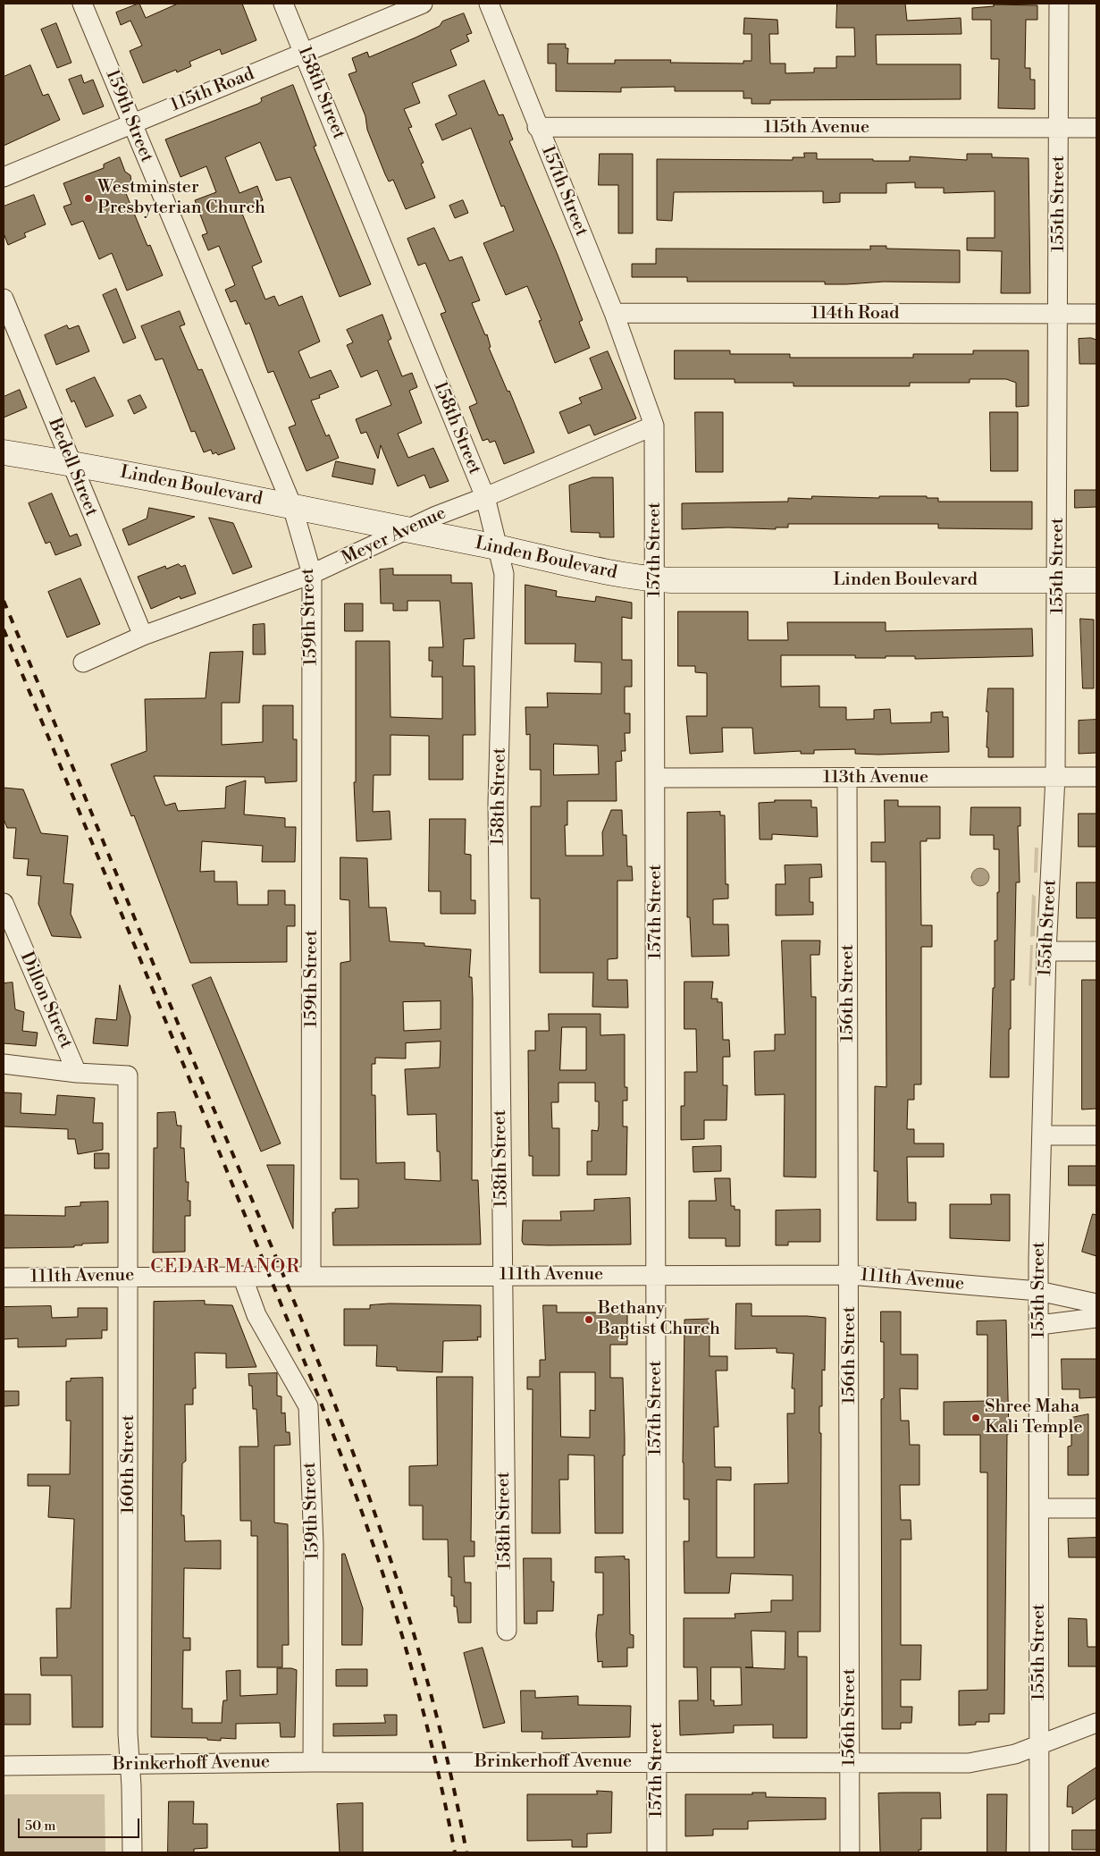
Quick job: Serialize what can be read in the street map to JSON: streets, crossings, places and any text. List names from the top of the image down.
{
  "streets": {
    "main road": ["Linden Boulevard"],
    "street": [
      "115th Road",
      "158th Street",
      "159th Street",
      "115th Avenue",
      "157th Street",
      "155th Street",
      "114th Road",
      "Bedell Street",
      "Meyer Avenue",
      "113th Avenue",
      "156th Street",
      "Dillon Street",
      "111th Avenue",
      "160th Street",
      "Brinkerhoff Avenue"
    ]
  },
  "crossings": [
    ["115th Road", "158th Street"],
    ["115th Road", "159th Street"],
    ["158th Street", "Linden Boulevard"],
    ["158th Street", "Meyer Avenue"],
    ["158th Street", "111th Avenue"],
    ["159th Street", "Linden Boulevard"],
    ["159th Street", "Meyer Avenue"],
    ["159th Street", "111th Avenue"],
    ["159th Street", "Brinkerhoff Avenue"],
    ["115th Avenue", "157th Street"],
    ["115th Avenue", "155th Street"],
    ["157th Street", "114th Road"],
    ["157th Street", "Linden Boulevard"],
    ["157th Street", "Meyer Avenue"],
    ["157th Street", "113th Avenue"],
    ["157th Street", "111th Avenue"],
    ["157th Street", "Brinkerhoff Avenue"],
    ["155th Street", "114th Road"],
    ["155th Street", "Linden Boulevard"],
    ["155th Street", "113th Avenue"],
    ["155th Street", "111th Avenue"],
    ["155th Street", "Brinkerhoff Avenue"],
    ["Bedell Street", "Linden Boulevard"],
    ["Bedell Street", "Meyer Avenue"],
    ["Linden Boulevard", "Meyer Avenue"],
    ["113th Avenue", "156th Street"],
    ["156th Street", "111th Avenue"],
    ["156th Street", "Brinkerhoff Avenue"],
    ["Dillon Street", "160th Street"],
    ["111th Avenue", "160th Street"],
    ["160th Street", "Brinkerhoff Avenue"]
  ],
  "districts": ["CEDAR MANOR"],
  "places": ["Westminster Presbyterian Church", "Bethany Baptist Church", "Shree Maha Kali Temple"],
  "scale_bar": "50 m"
}
